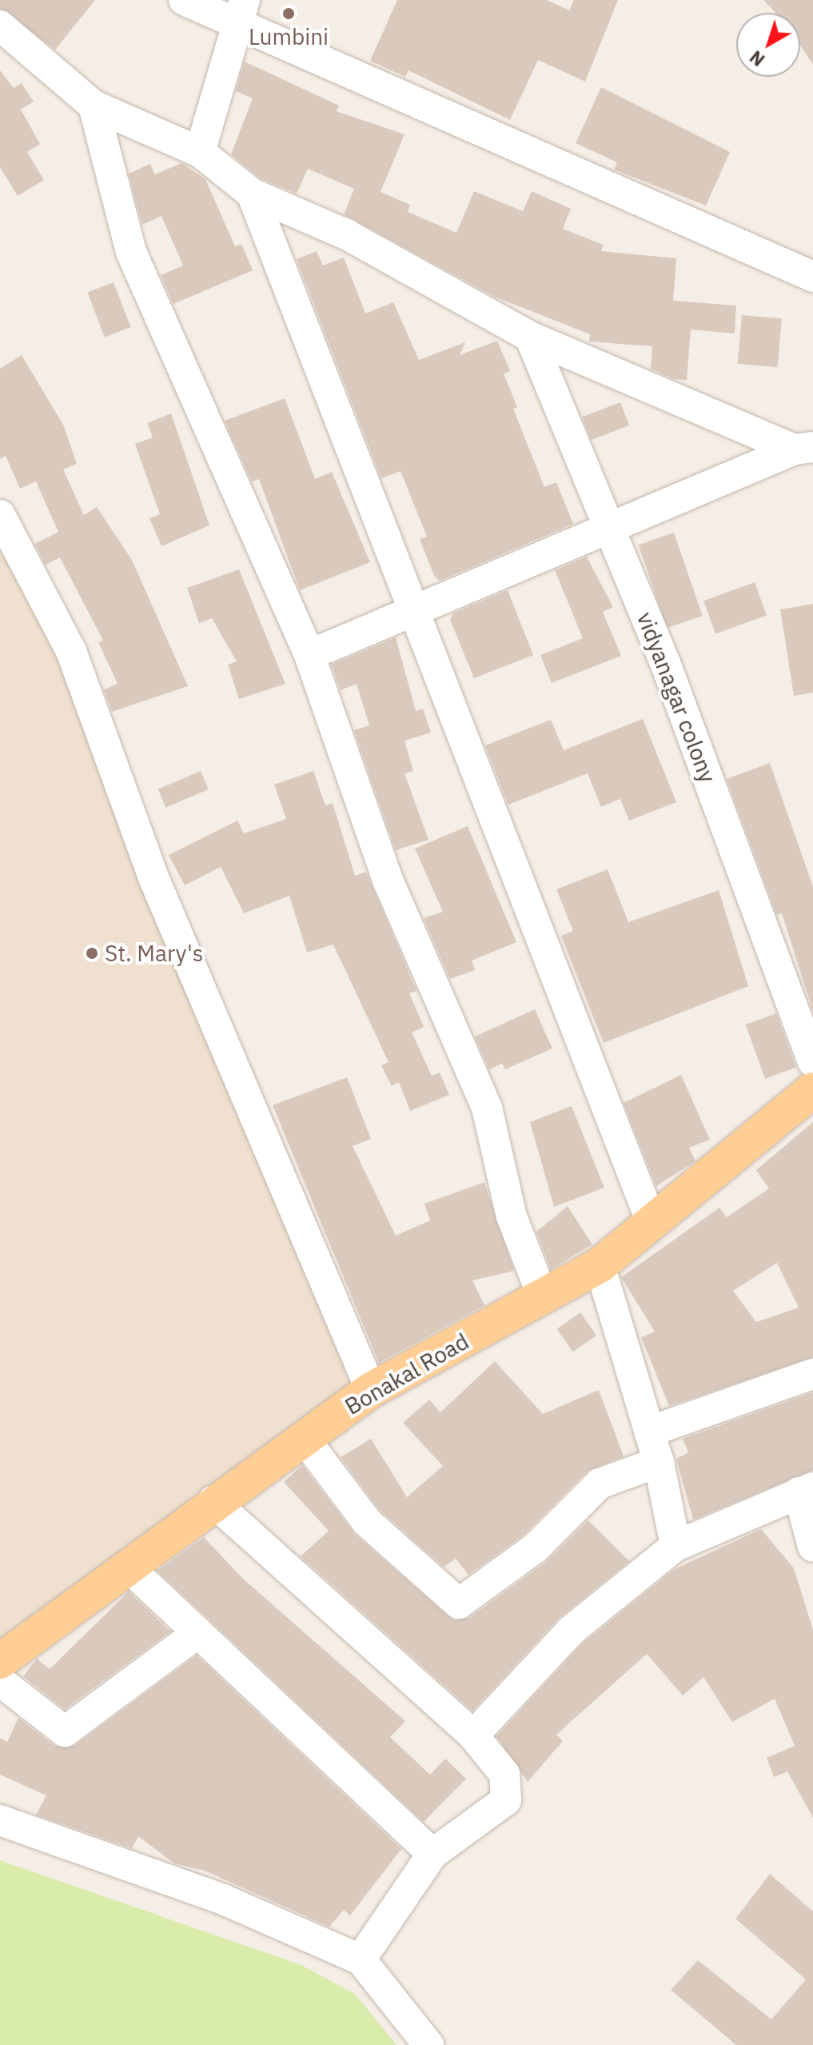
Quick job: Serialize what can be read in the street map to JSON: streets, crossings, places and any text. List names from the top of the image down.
{
  "streets": {
    "main road": ["Bonakal Road"],
    "street": ["vidyanagar colony"]
  },
  "places": ["Lumbini", "St. Mary's"],
  "north": "bottom left"
}
